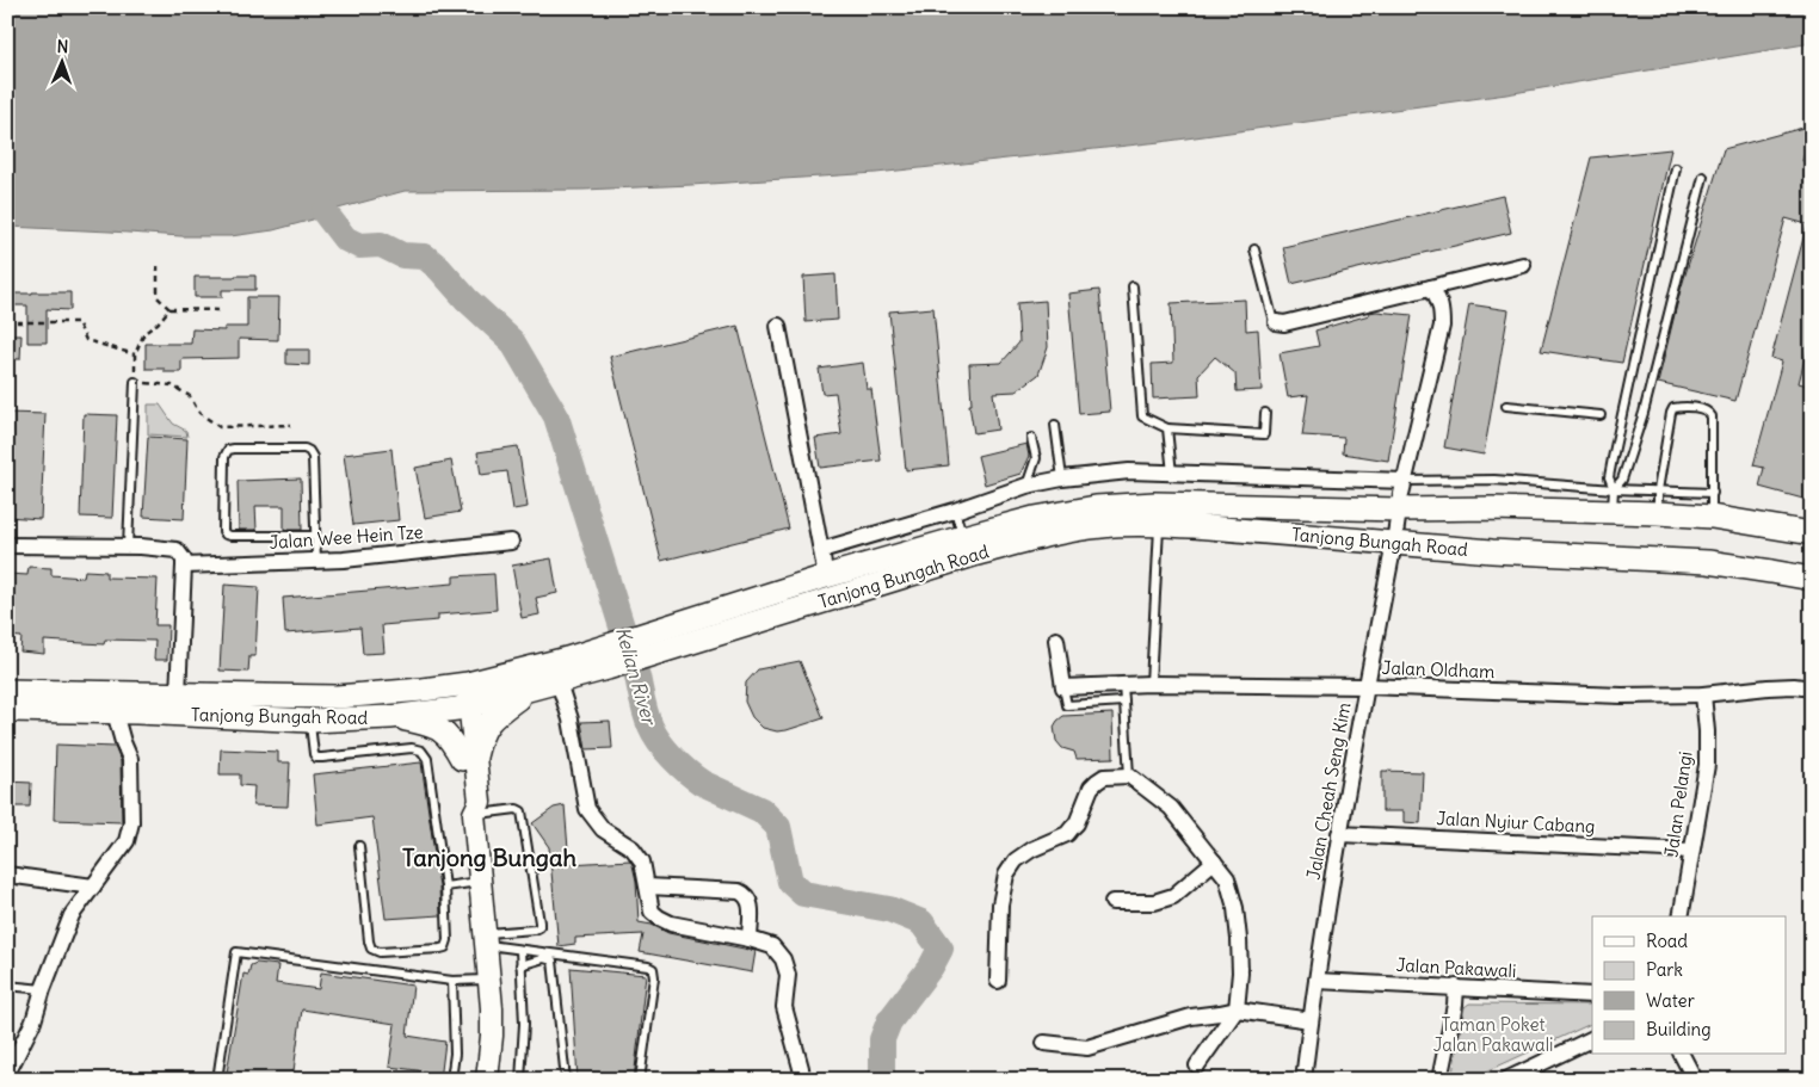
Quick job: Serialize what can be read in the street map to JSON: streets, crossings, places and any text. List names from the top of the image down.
{
  "streets": {
    "main road": ["Tanjong Bungah Road"],
    "street": [
      "Jalan Wee Hein Tze",
      "Jalan Oldham",
      "Jalan Cheah Seng Kim",
      "Jalan Pelangi",
      "Jalan Nyiur Cabang",
      "Jalan Pakawali"
    ]
  },
  "crossings": [
    ["Tanjong Bungah Road", "Jalan Cheah Seng Kim"],
    ["Jalan Oldham", "Jalan Cheah Seng Kim"],
    ["Jalan Oldham", "Jalan Pelangi"],
    ["Jalan Cheah Seng Kim", "Jalan Nyiur Cabang"],
    ["Jalan Cheah Seng Kim", "Jalan Pakawali"],
    ["Jalan Pelangi", "Jalan Nyiur Cabang"]
  ],
  "districts": ["Tanjong Bungah"],
  "water": ["Kelian River"],
  "parks": ["Taman Poket Jalan Pakawali"],
  "legend": [
    "Road",
    "Park",
    "Water",
    "Building"
  ],
  "north": "top"
}
